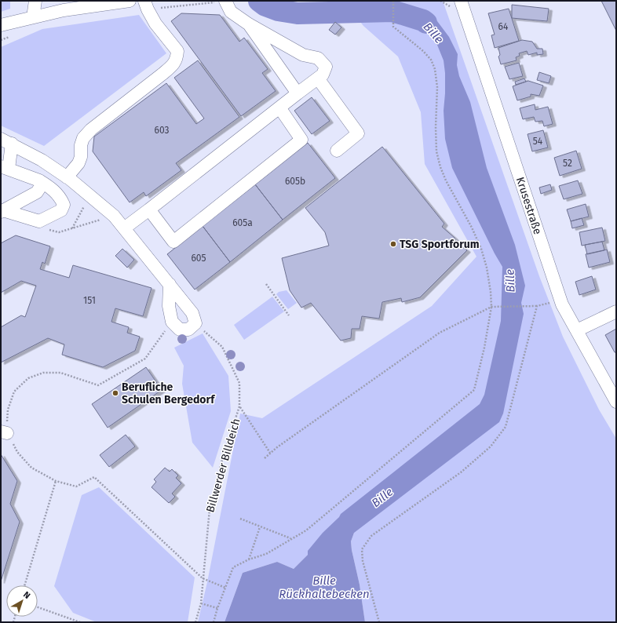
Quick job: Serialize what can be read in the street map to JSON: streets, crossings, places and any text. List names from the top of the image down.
{
  "streets": {
    "street": ["Krusestraße"],
    "path": ["Billwerder Billdeich"]
  },
  "water": ["Bille", "Bille Rückhaltebecken"],
  "places": ["TSG Sportforum", "Berufliche Schulen Bergedorf"],
  "house_numbers": [
    "64",
    "603",
    "54",
    "52",
    "605b",
    "605a",
    "605",
    "151"
  ],
  "north": "top right"
}
